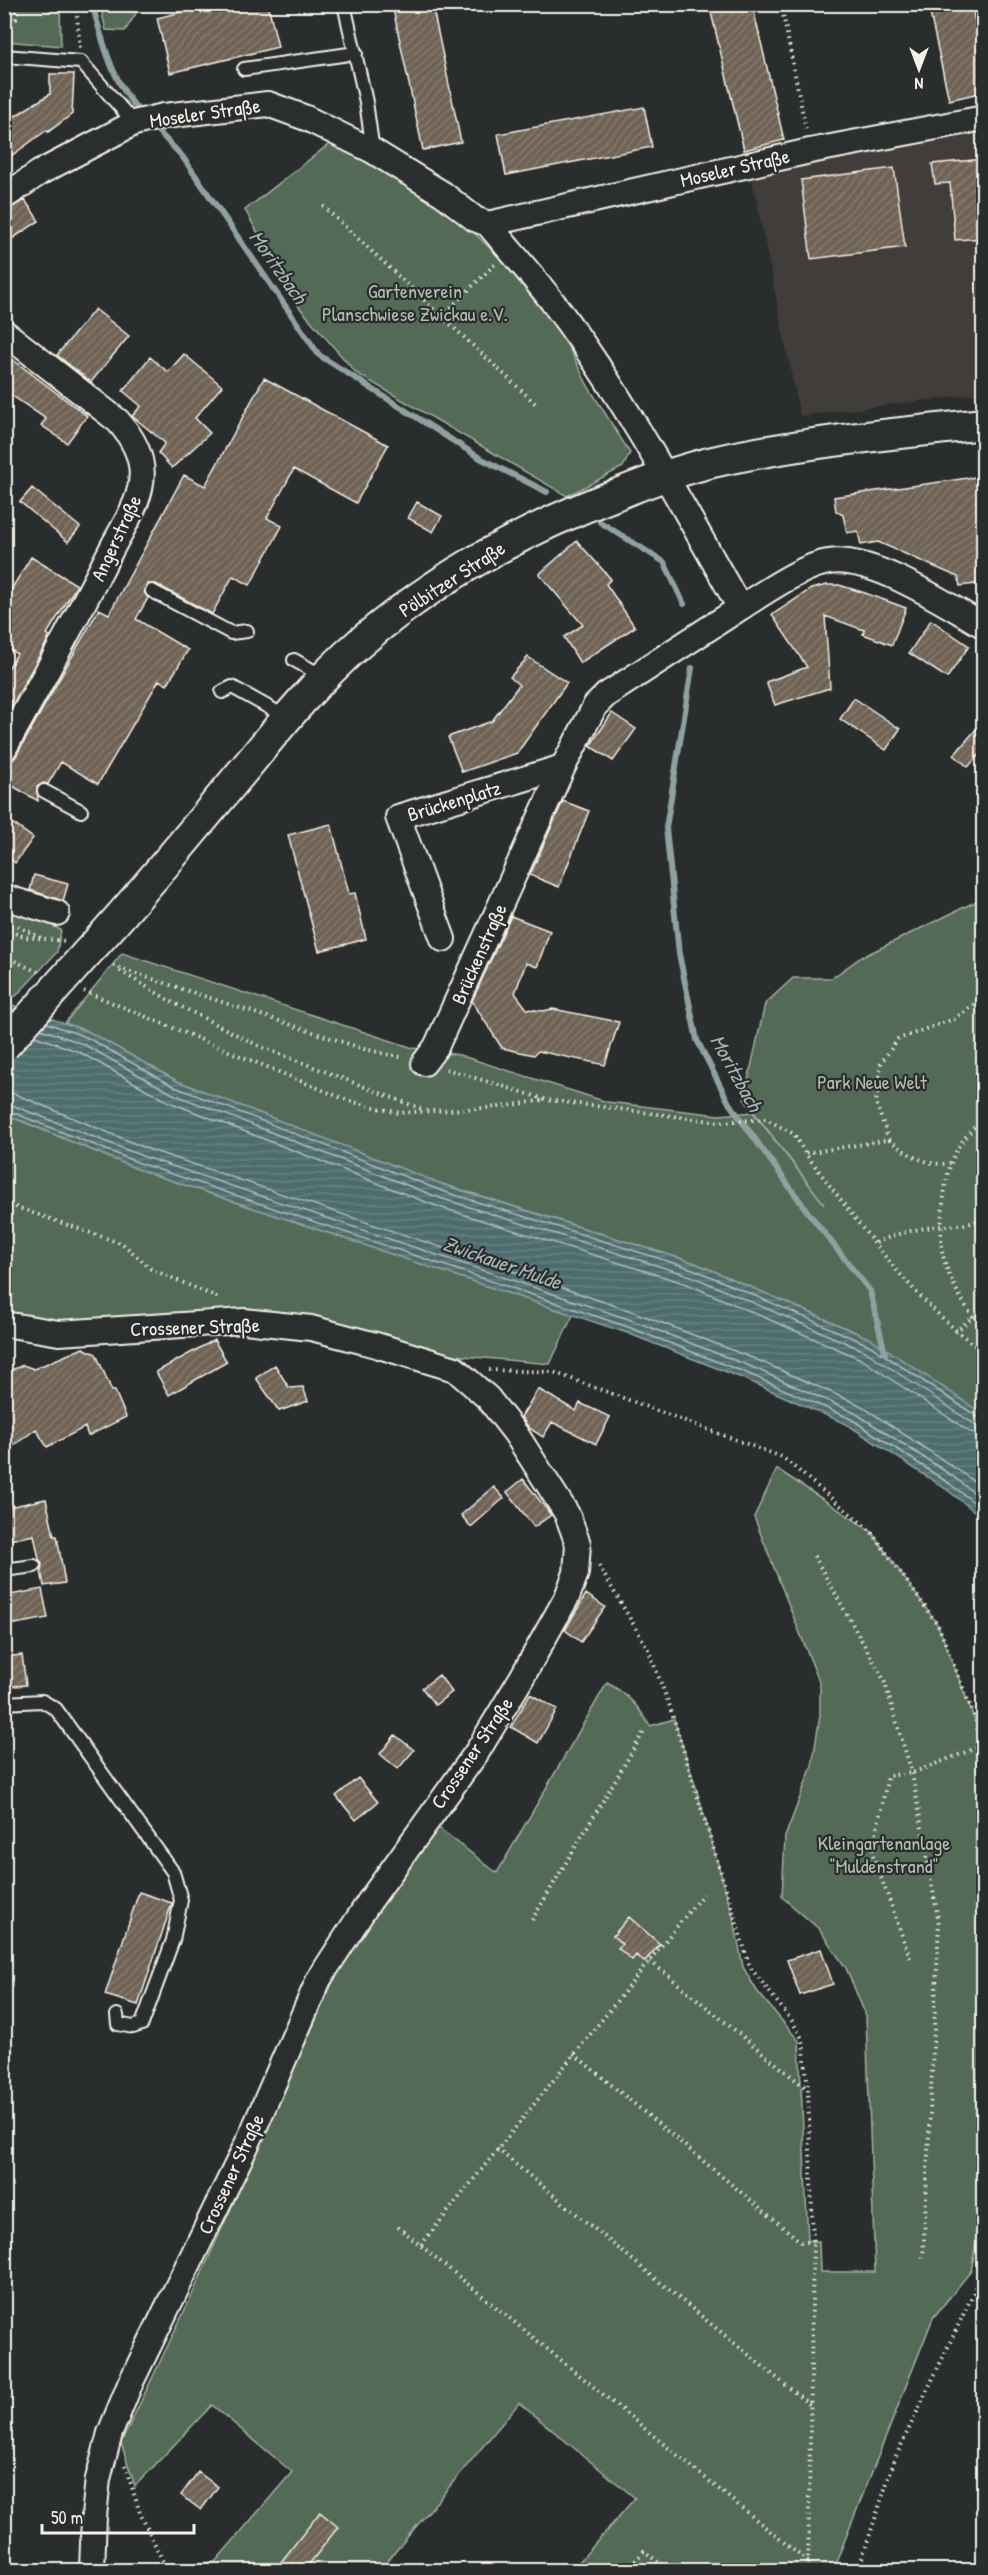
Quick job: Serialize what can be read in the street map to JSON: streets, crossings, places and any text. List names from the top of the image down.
{
  "streets": {
    "street": [
      "Moseler Straße",
      "Angerstraße",
      "Pölbitzer Straße",
      "Brückenplatz",
      "Brückenstraße",
      "Crossener Straße"
    ]
  },
  "crossings": [
    ["Moseler Straße", "Pölbitzer Straße"],
    ["Brückenplatz", "Brückenstraße"]
  ],
  "water": ["Moritzbach", "Zwickauer Mulde"],
  "parks": ["Gartenverein Planschwiese Zwickau e.V.", "Park Neue Welt", "Kleingartenanlage \"Muldenstrand\""],
  "scale_bar": "50 m",
  "north": "bottom"
}
